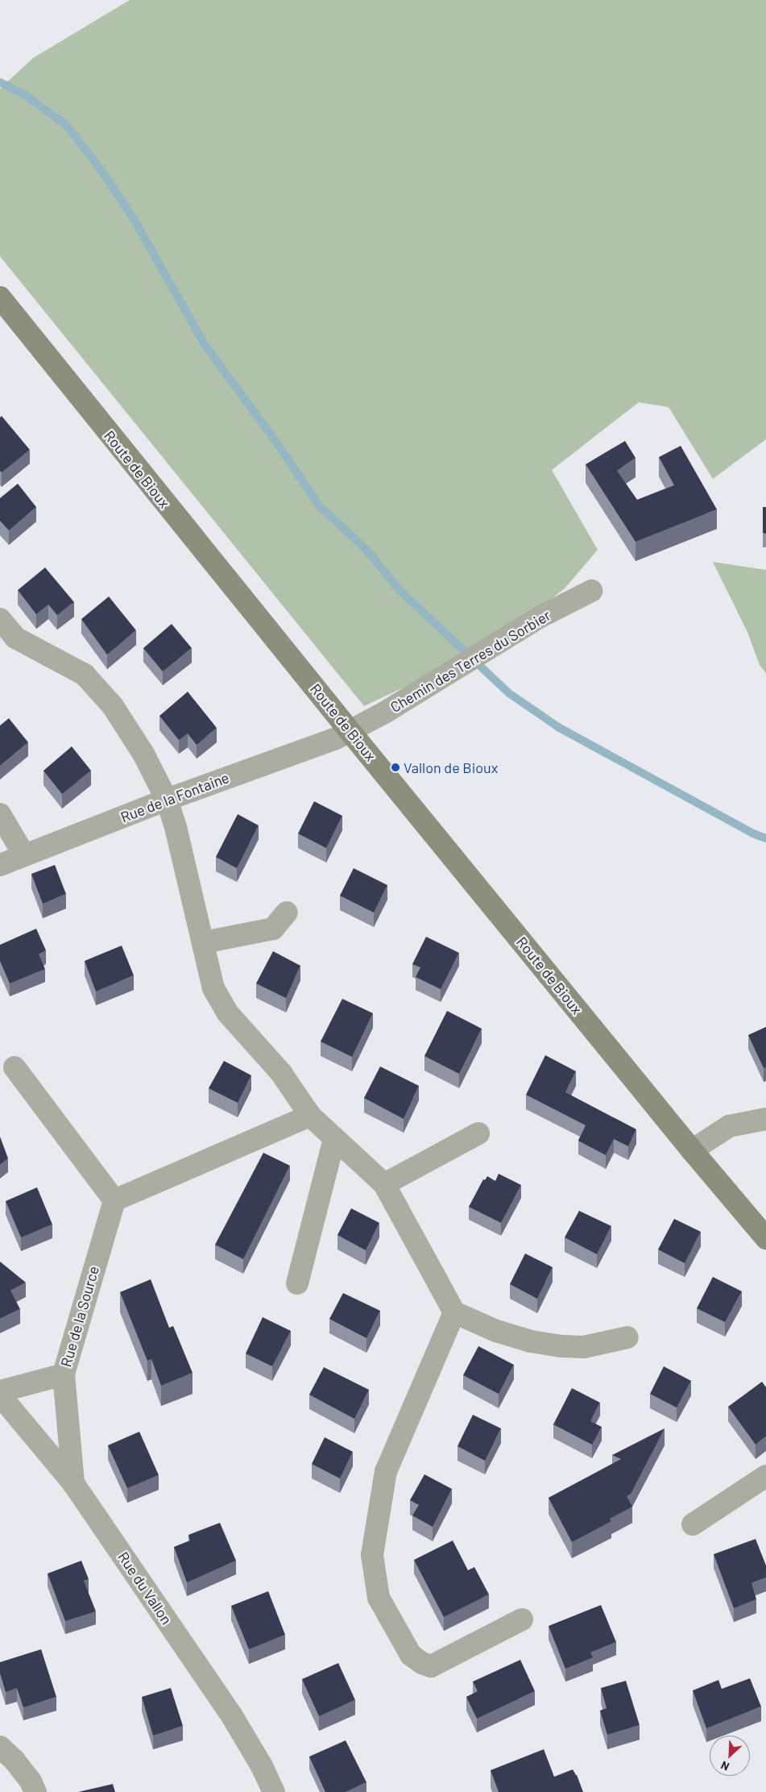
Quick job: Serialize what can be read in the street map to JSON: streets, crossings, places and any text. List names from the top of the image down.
{
  "streets": {
    "main road": ["Route de Bioux"],
    "street": [
      "Chemin des Terres du Sorbier",
      "Rue de la Fontaine",
      "Rue de la Source",
      "Rue du Vallon"
    ]
  },
  "crossings": [
    ["Route de Bioux", "Chemin des Terres du Sorbier"],
    ["Route de Bioux", "Rue de la Fontaine"],
    ["Chemin des Terres du Sorbier", "Rue de la Fontaine"],
    ["Rue de la Source", "Rue du Vallon"]
  ],
  "places": ["Vallon de Bioux"],
  "north": "bottom left"
}
